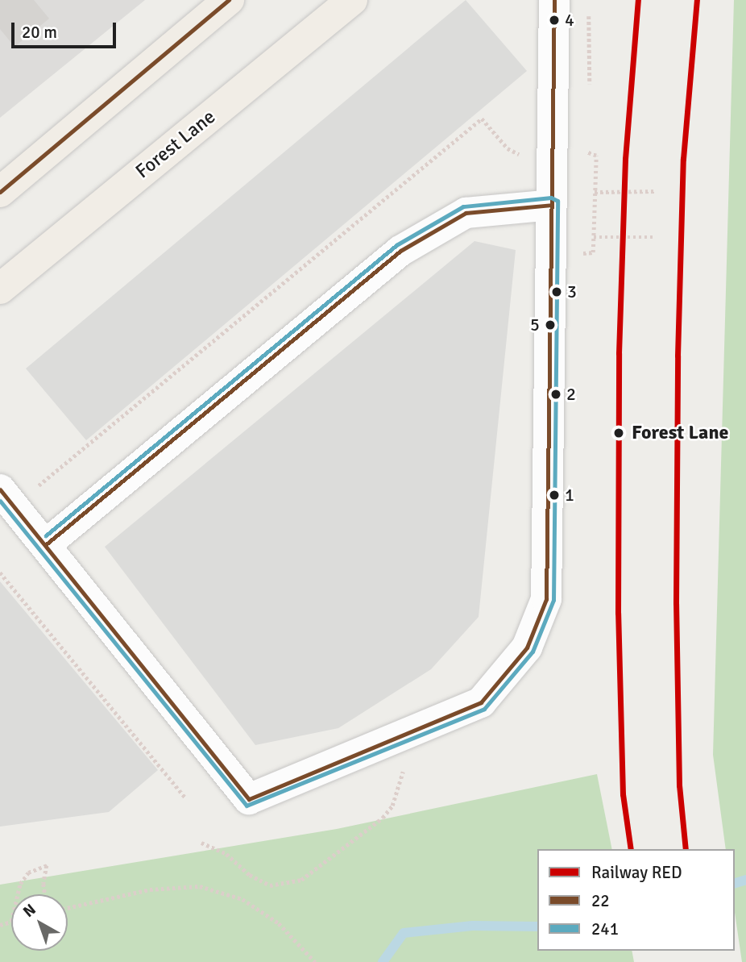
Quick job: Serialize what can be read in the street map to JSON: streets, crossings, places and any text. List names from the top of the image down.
{
  "streets": {
    "main road": ["Forest Lane"]
  },
  "places": [
    "4",
    "3",
    "5",
    "2",
    "Forest Lane",
    "1"
  ],
  "lines": ["rail line RED", "transit line 22", "transit line 241"],
  "legend": ["Railway RED", "22", "241"],
  "scale_bar": "20 m",
  "north": "top left"
}
